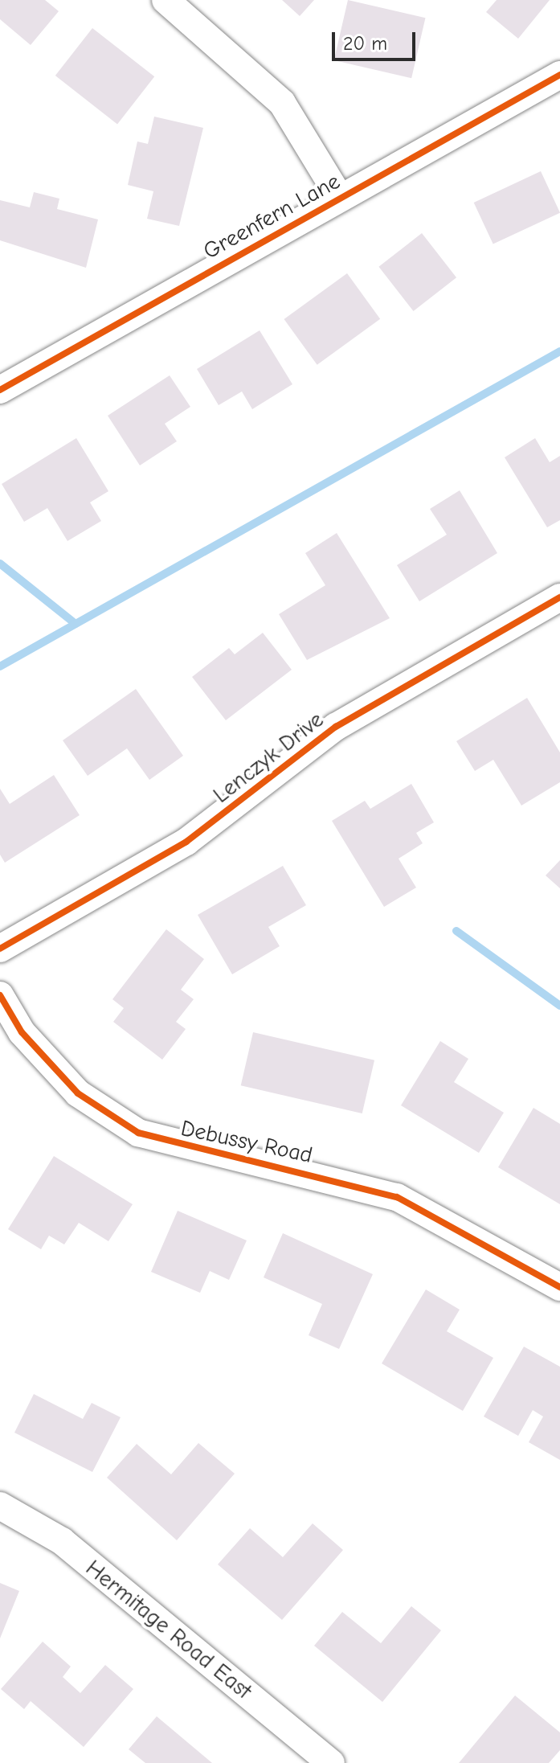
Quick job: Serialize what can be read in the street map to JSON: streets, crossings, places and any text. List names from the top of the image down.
{
  "streets": {
    "street": [
      "Greenfern Lane",
      "Lenczyk Drive",
      "Debussy Road",
      "Hermitage Road East"
    ]
  },
  "scale_bar": "20 m"
}
